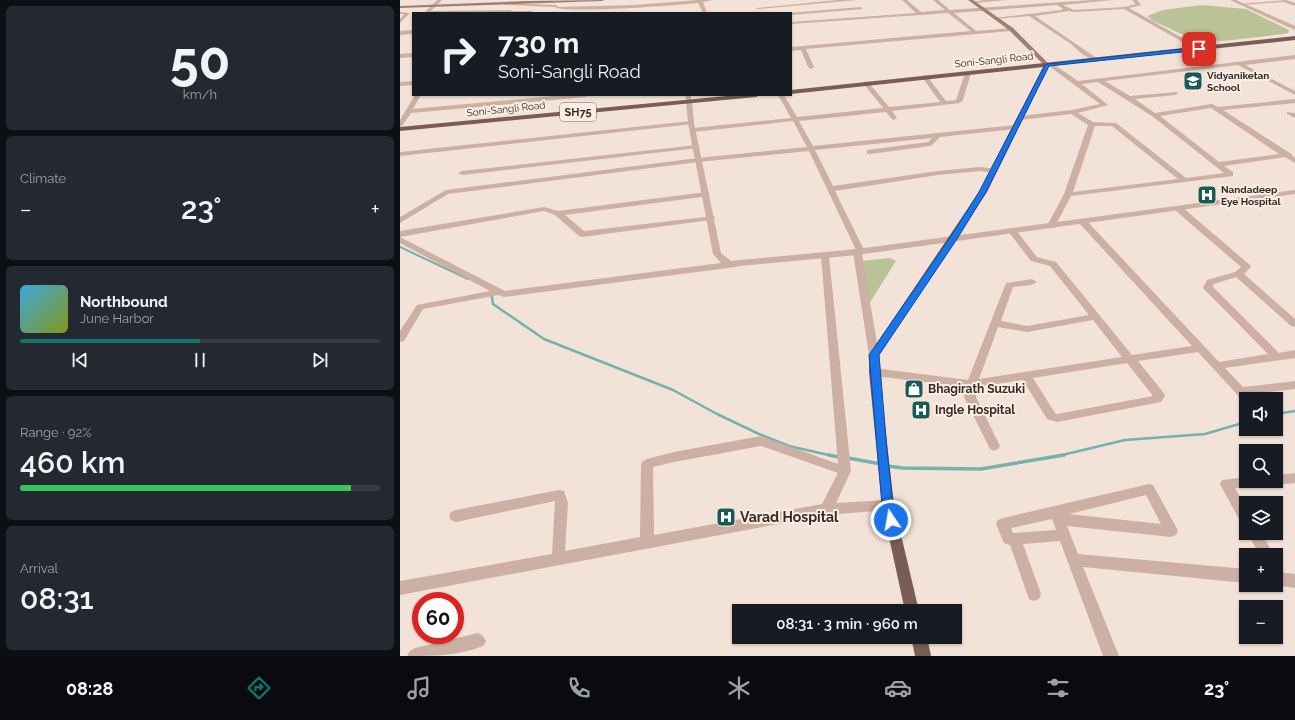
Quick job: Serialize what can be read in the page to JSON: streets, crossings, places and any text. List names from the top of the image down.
{
  "streets": {
    "main road": ["Soni-Sangli Road", "SH75"]
  },
  "places": {
    "school or university": ["Vidyaniketan School"],
    "hospital": ["Nandadeep Eye Hospital", "Ingle Hospital", "Varad Hospital"],
    "shop": ["Bhagirath Suzuki"]
  },
  "page": {
    "tile": [
      ["50", "km/h"],
      "Climate",
      ["Range · 92%", "460 km"],
      ["Arrival", "08:31"]
    ],
    "turn": ["730 m", "Soni-Sangli Road"],
    "heat": ["−", "23°", "+"],
    "song": ["Northbound", "June Harbor"],
    "map_buttons": ["+", "−"],
    "limit": "60",
    "trip": "08:31 · 3 min · 960 m",
    "tabs": ["08:28", "23°"]
  }
}
